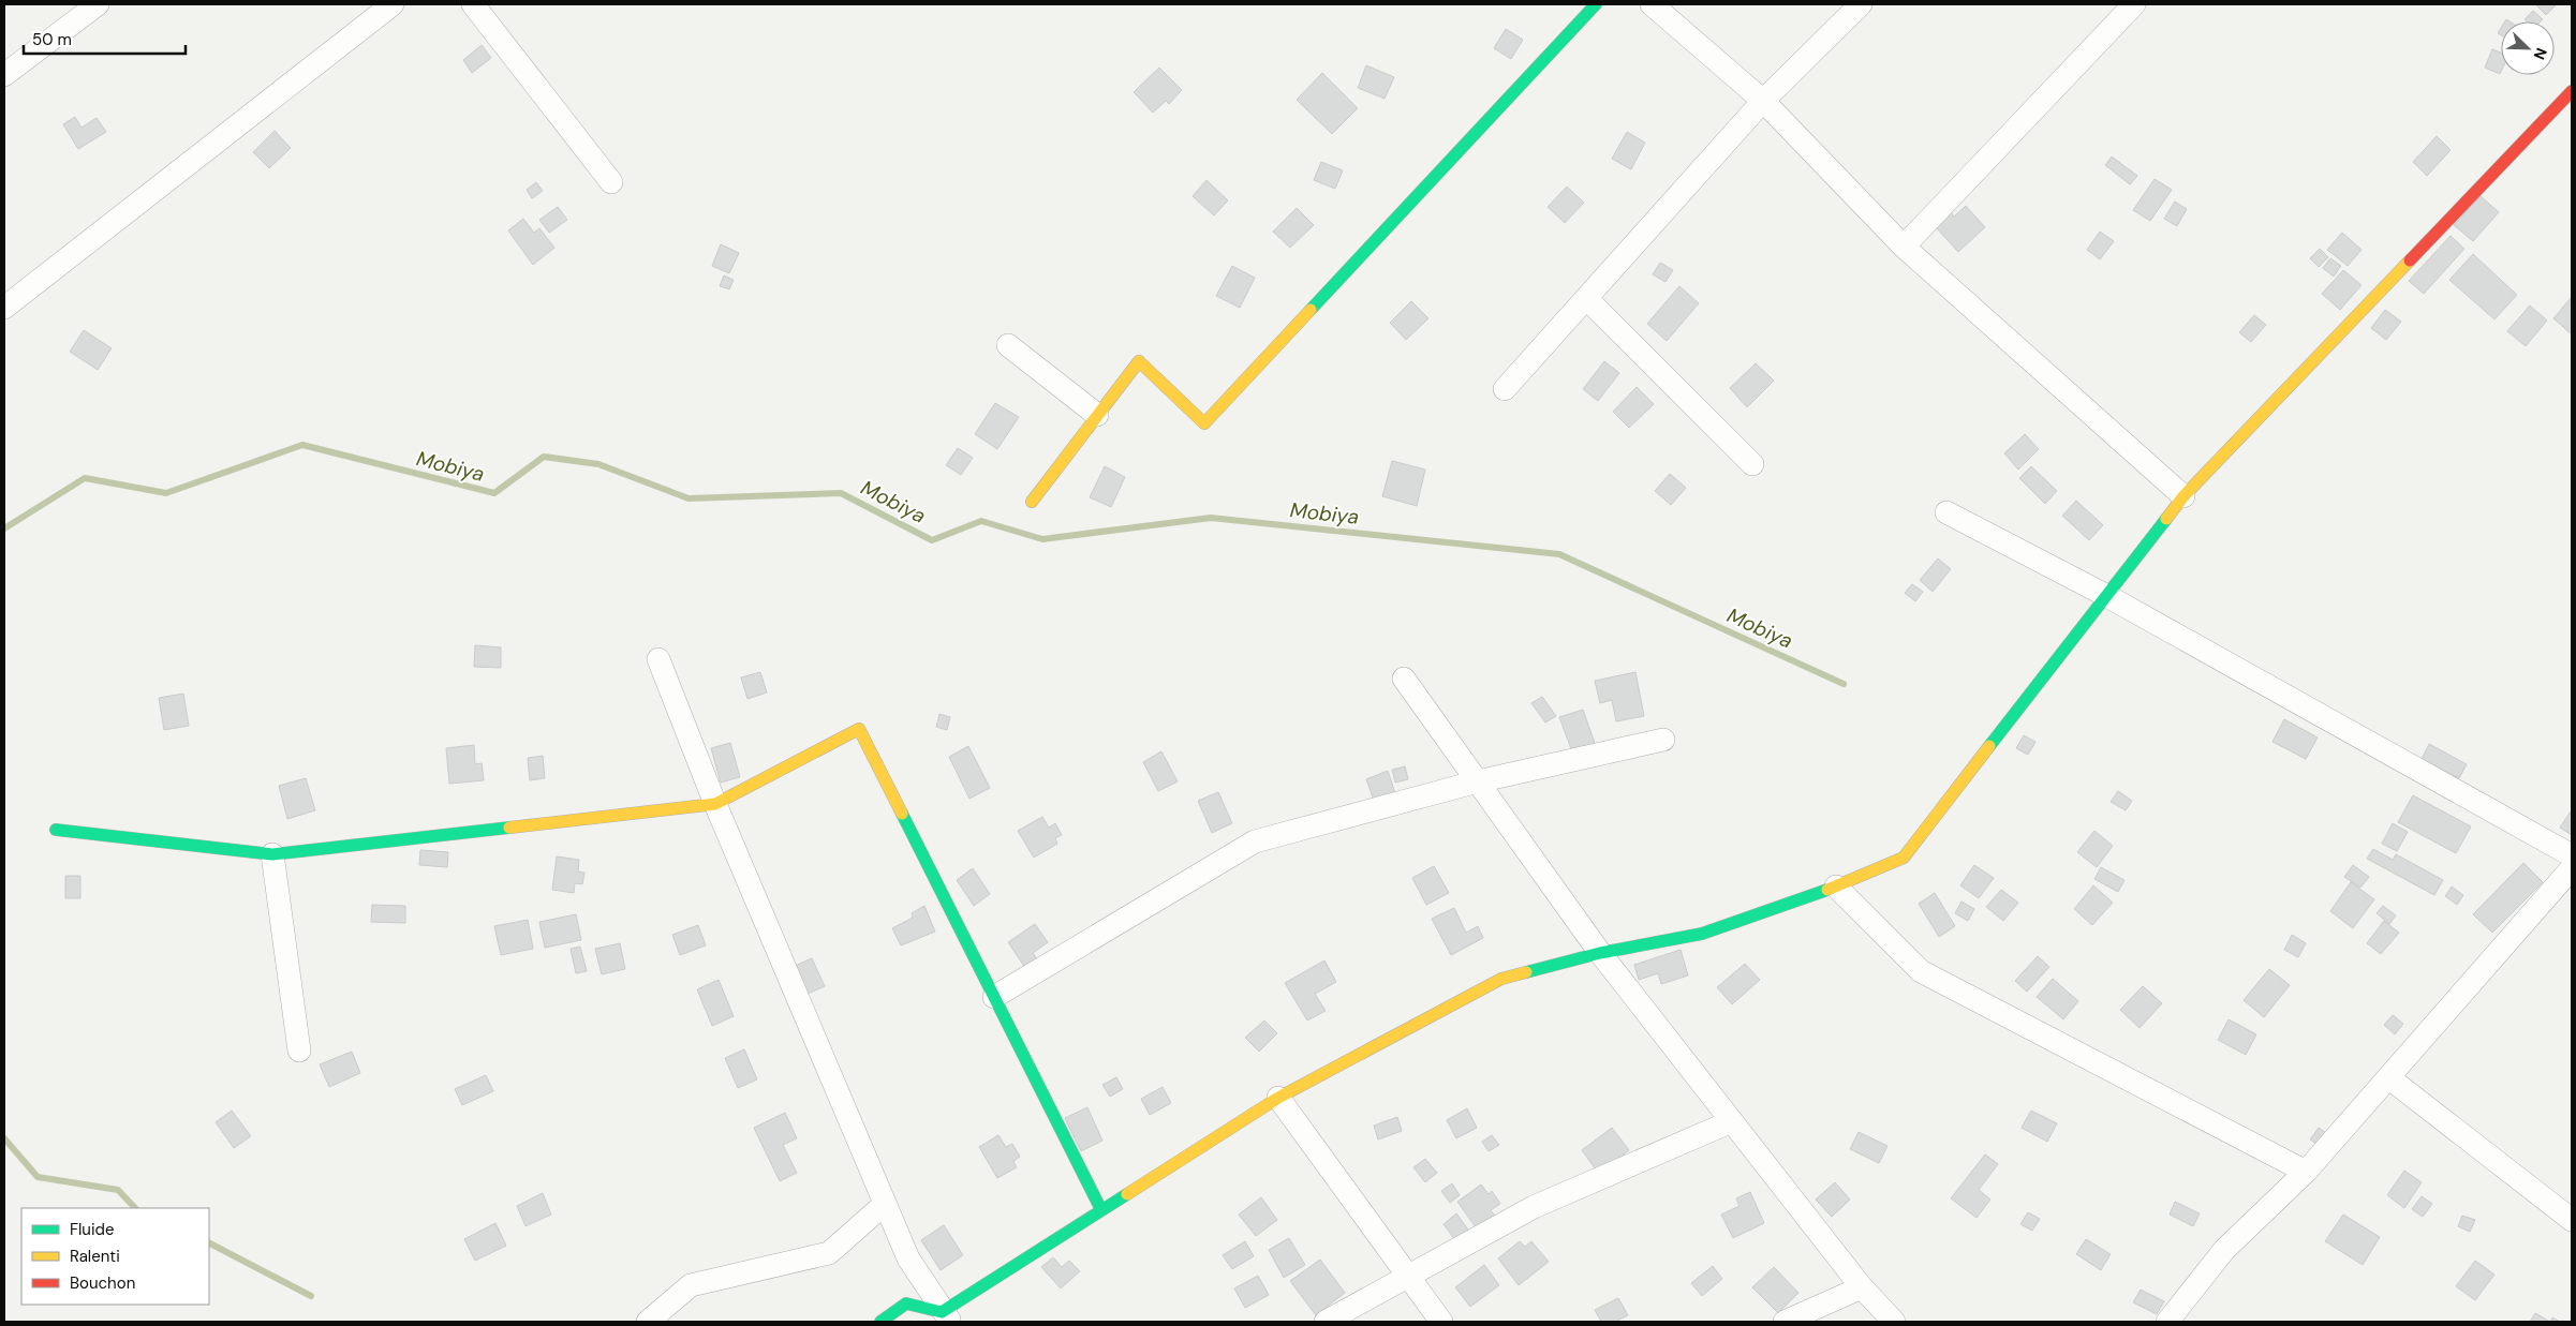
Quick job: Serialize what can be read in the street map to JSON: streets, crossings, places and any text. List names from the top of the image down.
{
  "water": ["Mobiya"],
  "legend": ["Fluide", "Ralenti", "Bouchon"],
  "scale_bar": "50 m",
  "north": "bottom right"
}
